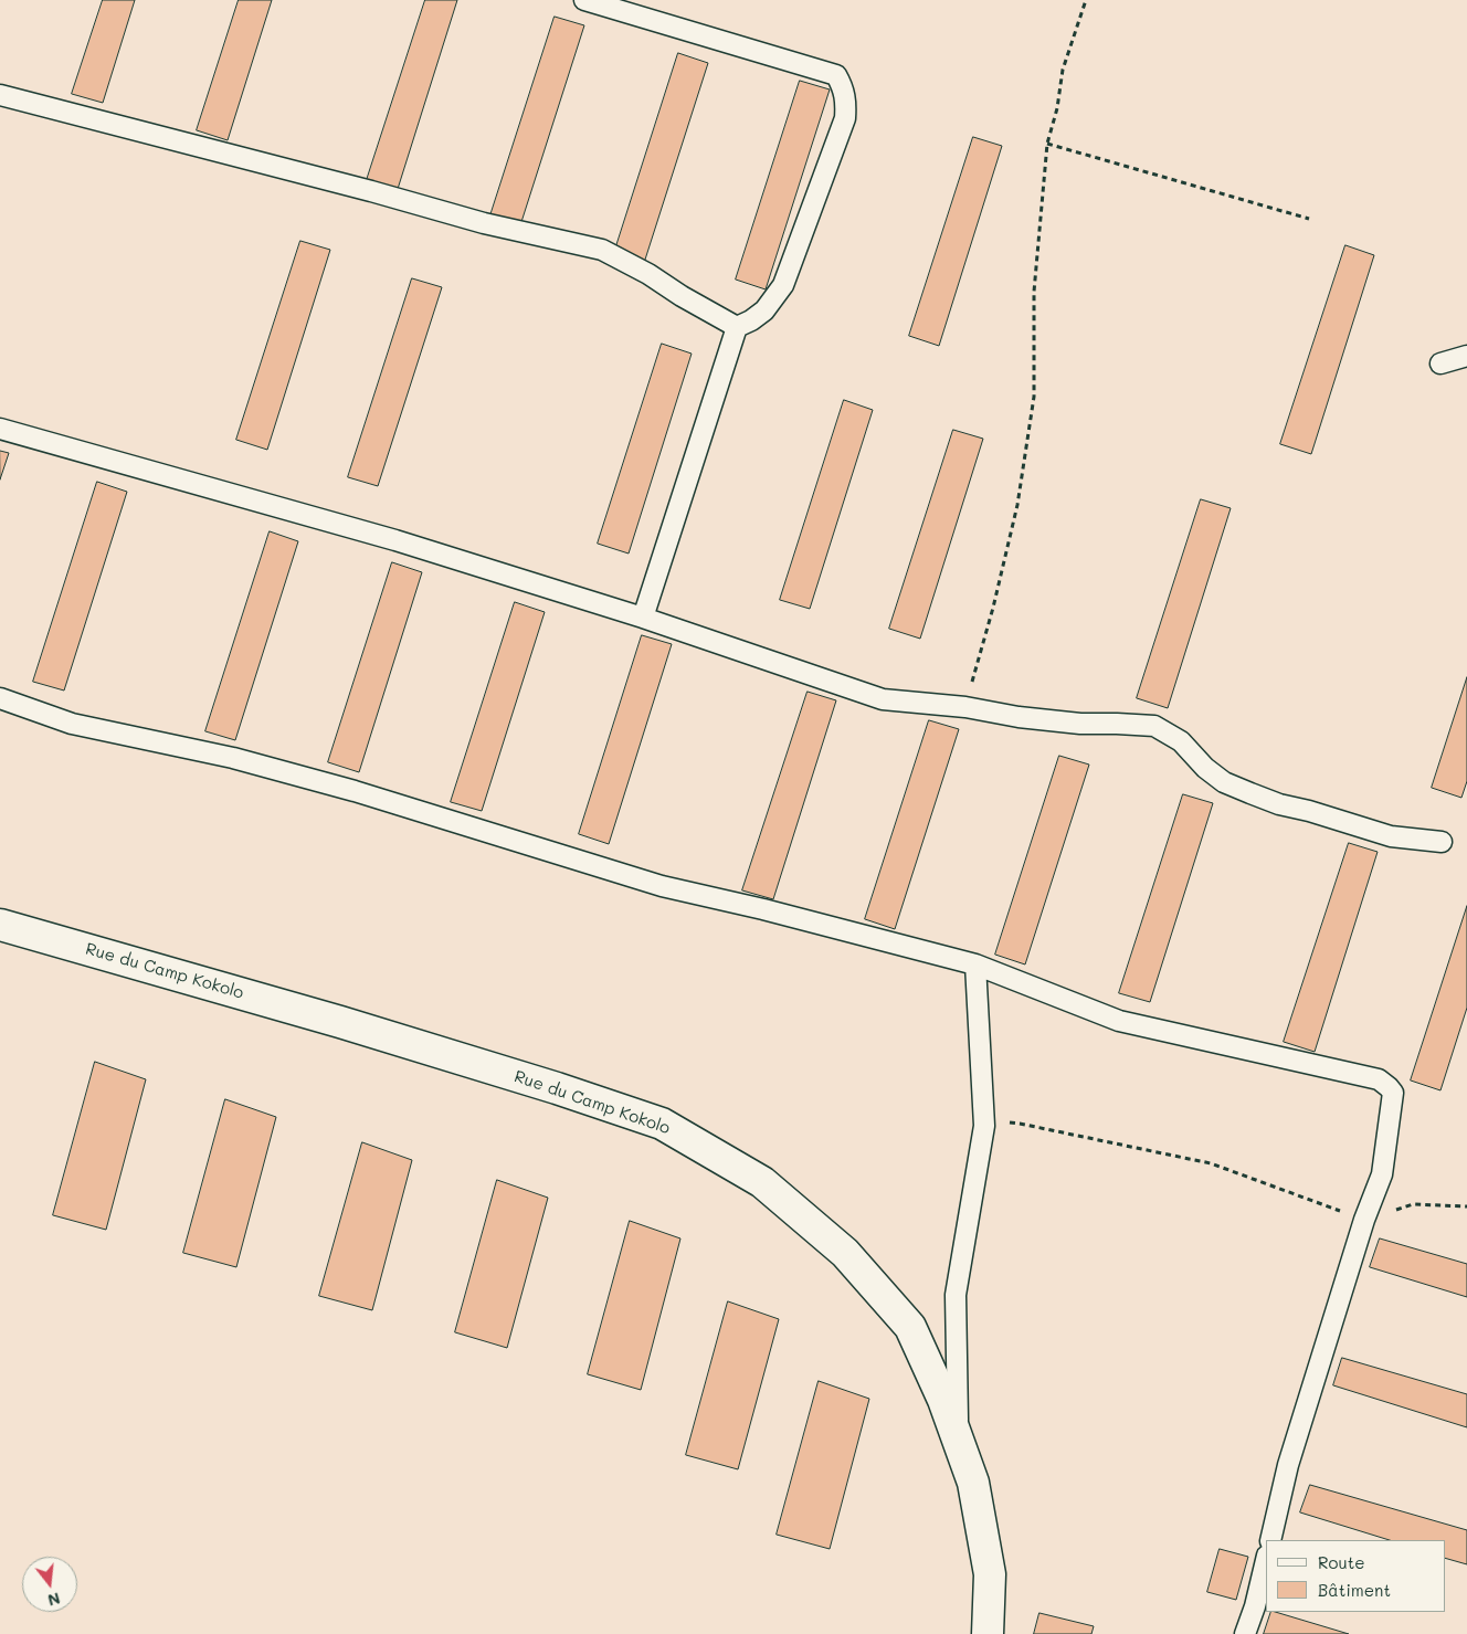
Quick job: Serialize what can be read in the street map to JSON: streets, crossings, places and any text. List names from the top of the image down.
{
  "streets": {
    "street": ["Rue du Camp Kokolo"]
  },
  "legend": ["Route", "Bâtiment"],
  "north": "bottom"
}
